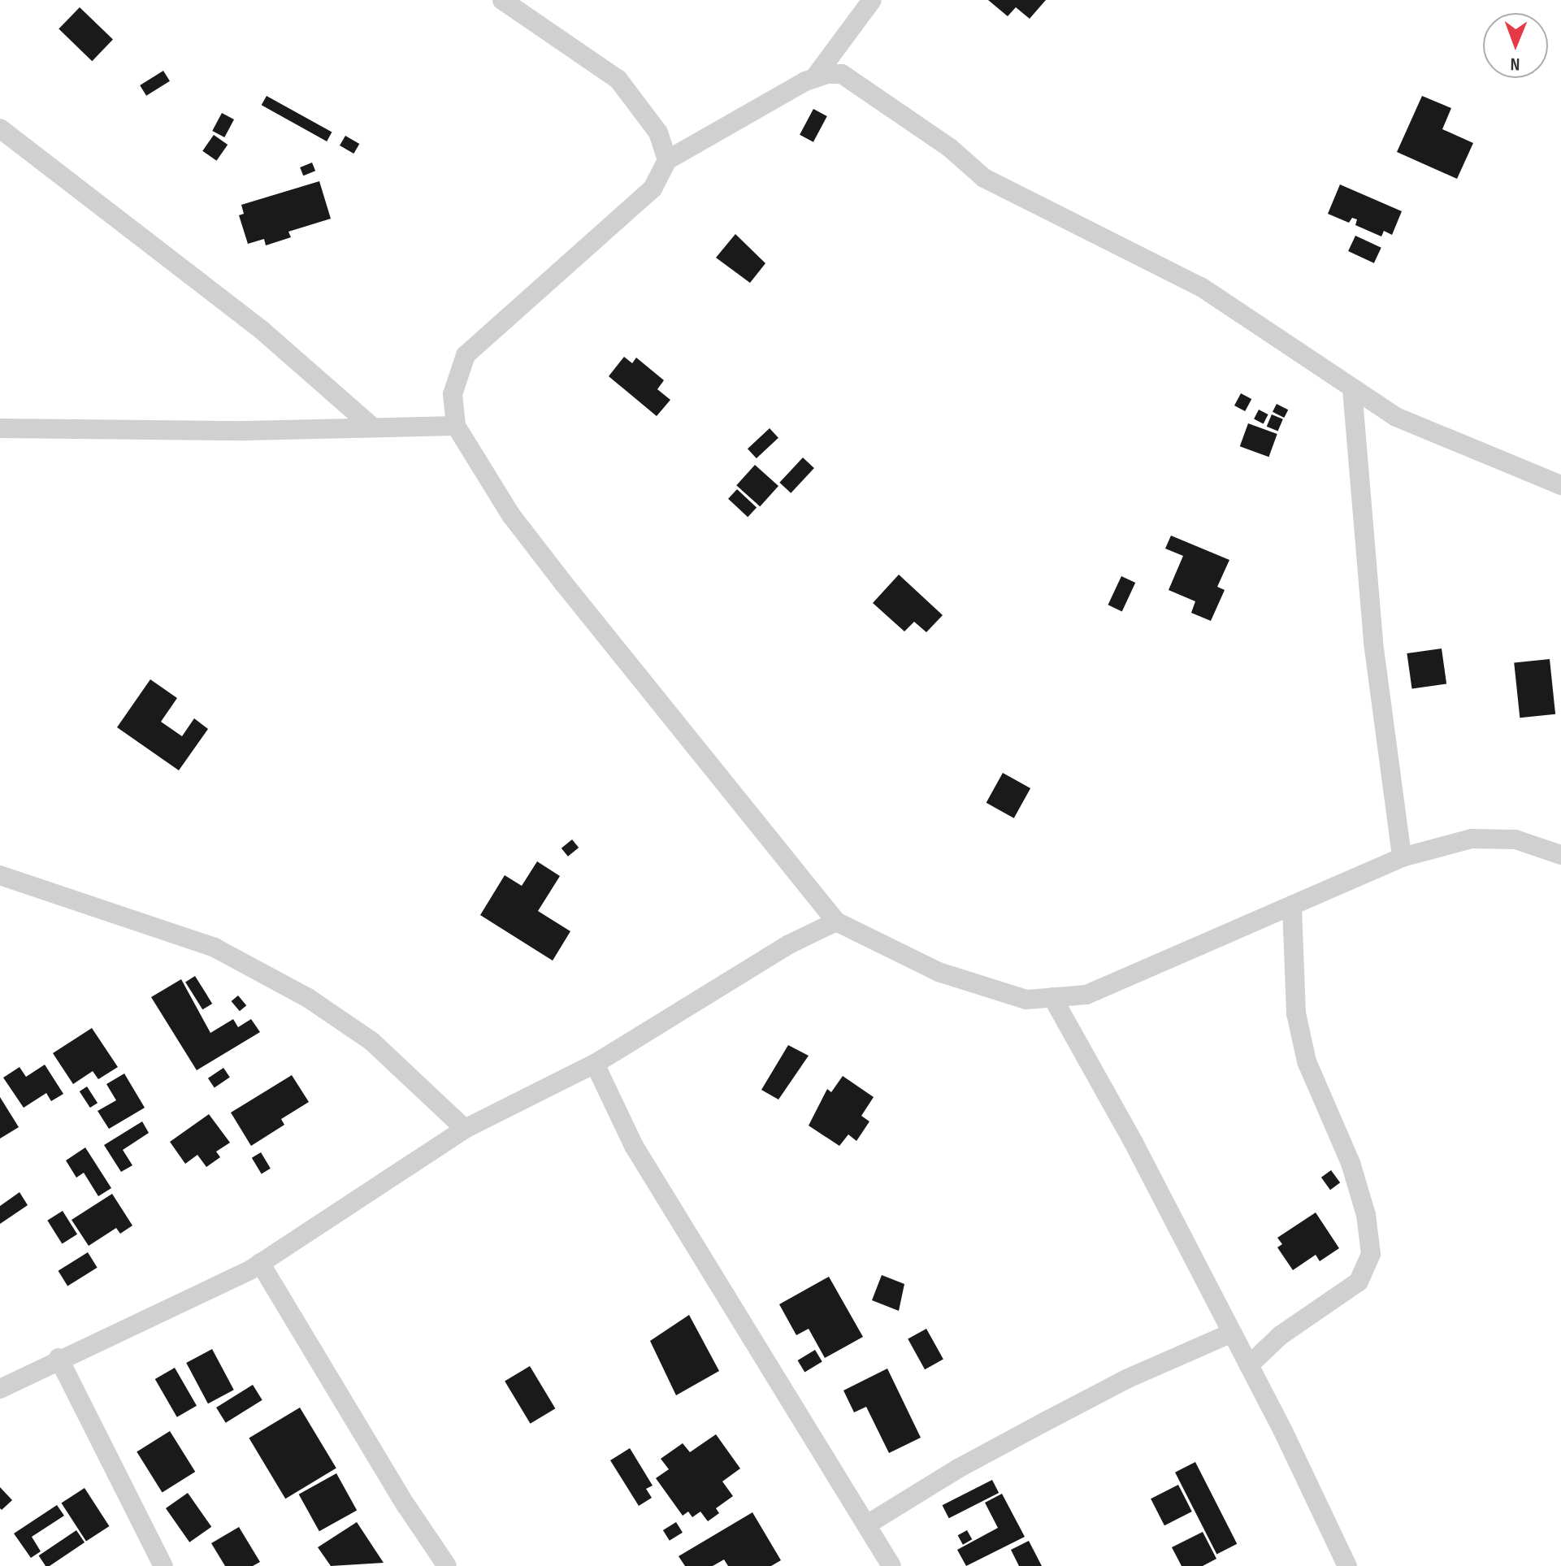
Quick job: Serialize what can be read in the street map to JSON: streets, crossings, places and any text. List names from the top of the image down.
{
  "north": "bottom"
}
